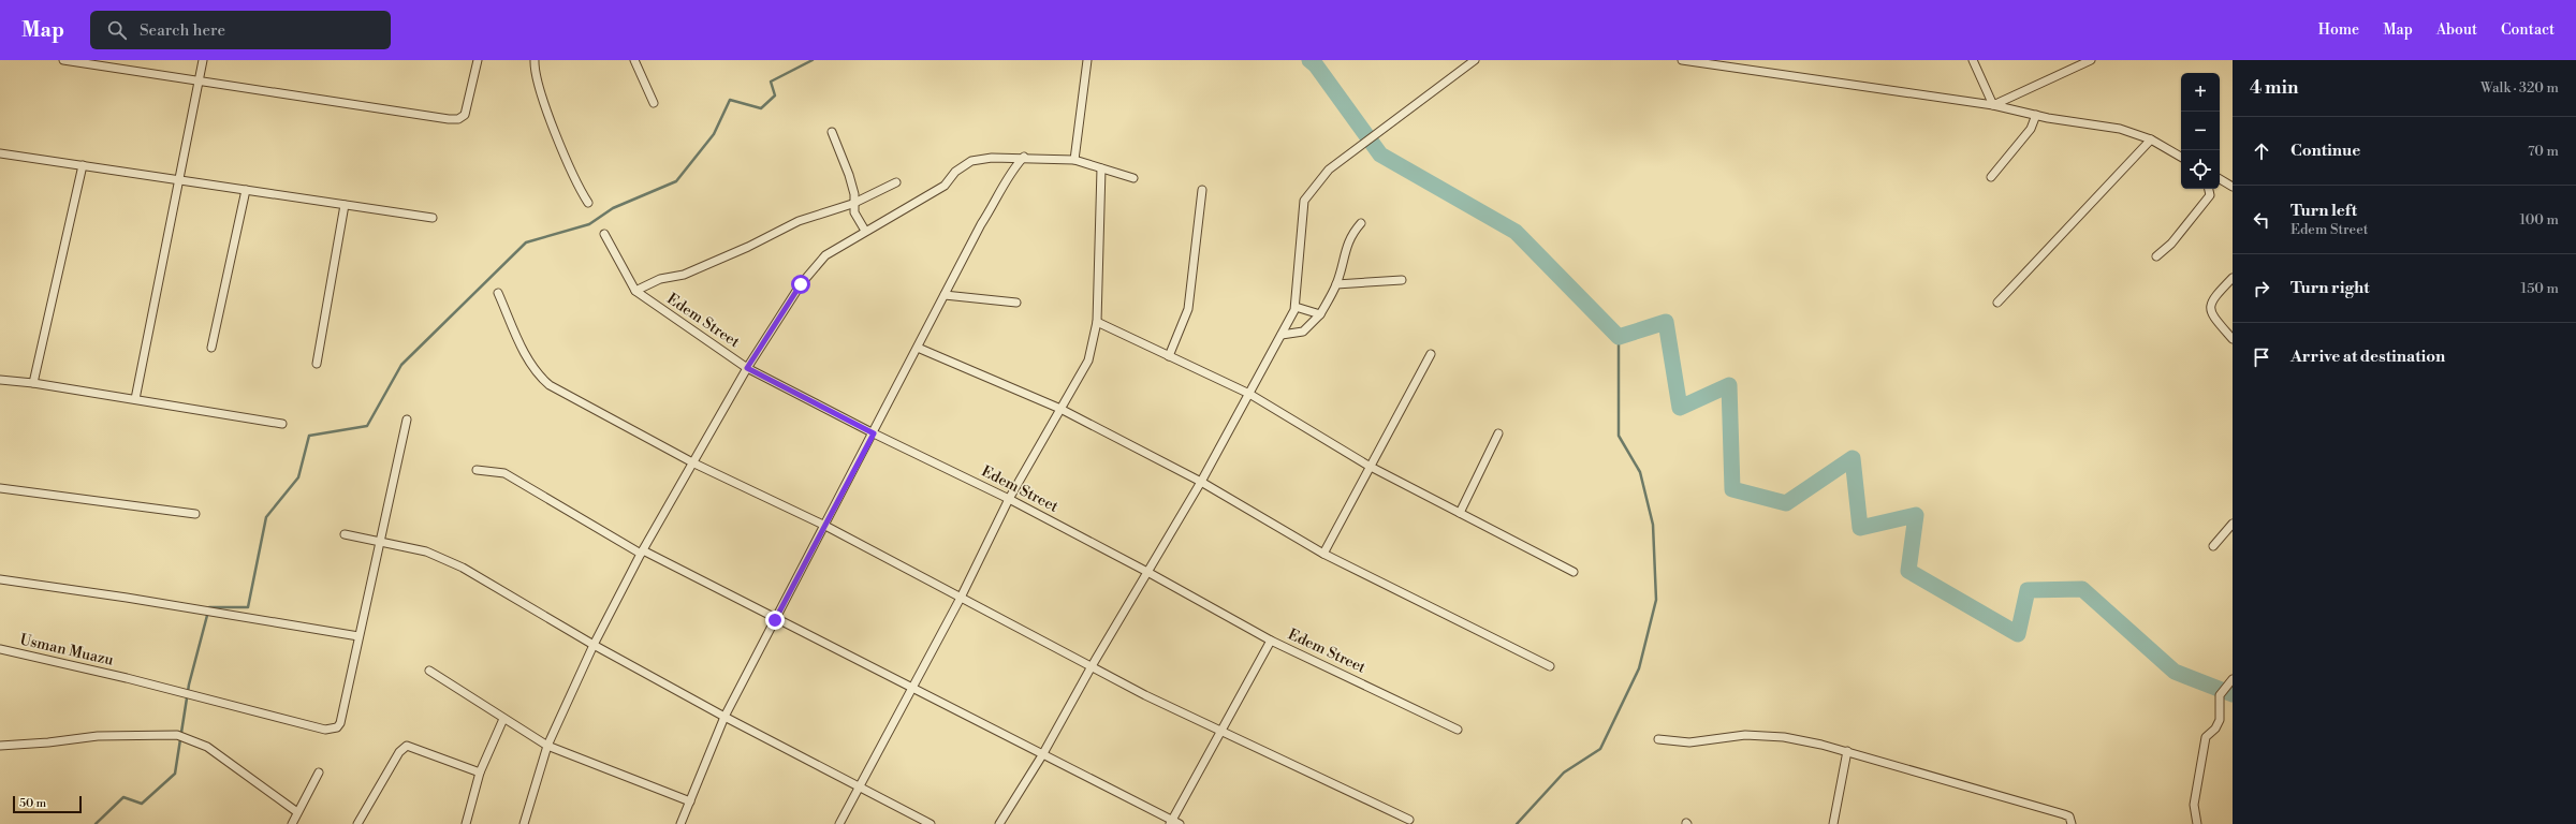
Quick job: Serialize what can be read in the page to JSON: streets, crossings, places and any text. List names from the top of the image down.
{
  "streets": {
    "street": ["Edem Street", "Usman Muazu"]
  },
  "scale_bar": "50 m",
  "page": {
    "header": "Map",
    "search": "Search here",
    "nav": [
      "Home",
      "Map",
      "About",
      "Contact"
    ],
    "heading": ["4 min", "Walk · 320 m"],
    "map_buttons": ["+", "−"],
    "list": [
      ["Continue", "70 m"],
      ["Turn left", "Edem Street", "100 m"],
      ["Turn right", "150 m"],
      "Arrive at destination"
    ],
    "scale": "50 m"
  }
}
